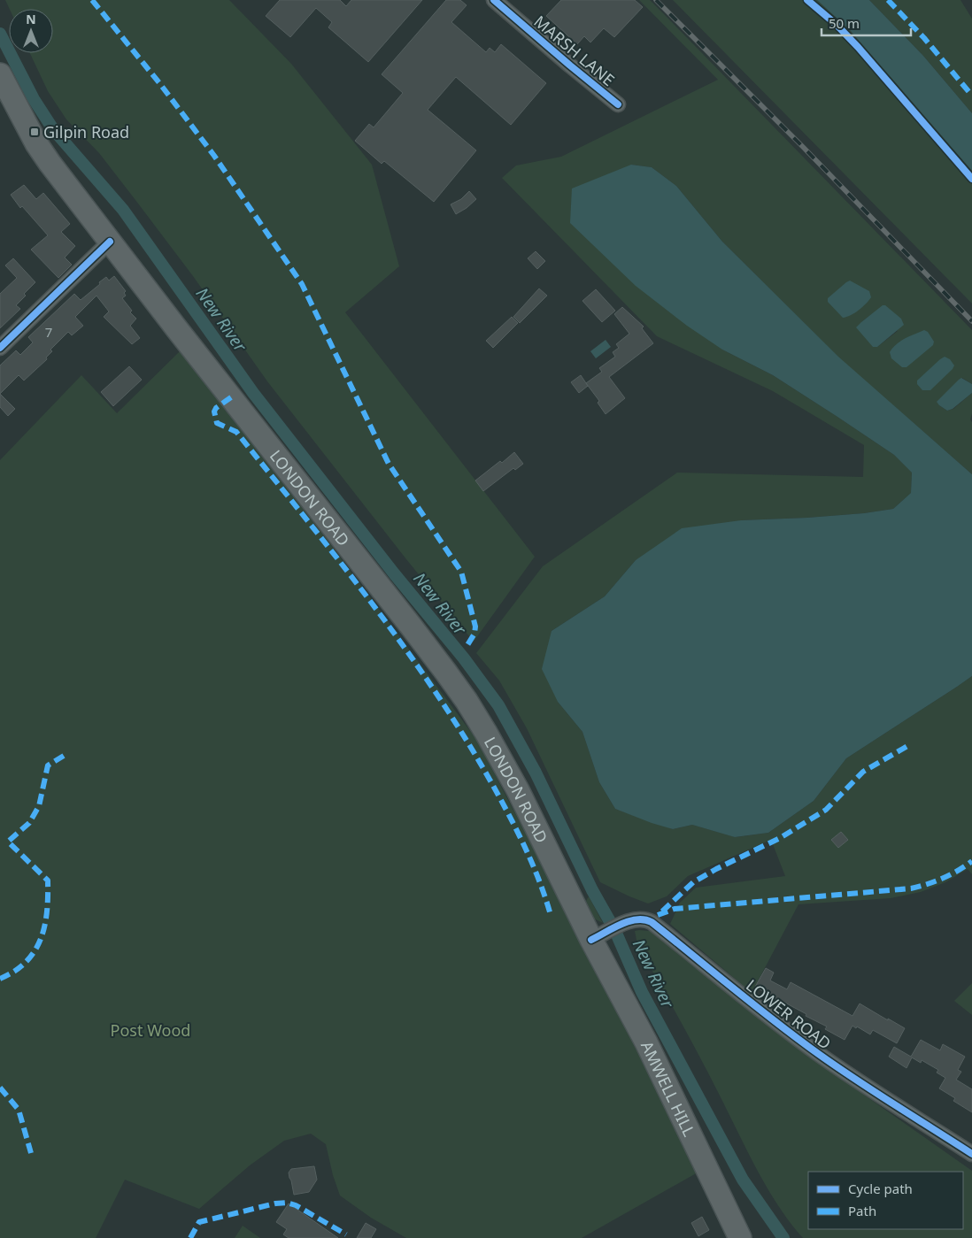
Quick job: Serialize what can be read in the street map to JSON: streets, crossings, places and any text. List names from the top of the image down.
{
  "streets": {
    "main road": ["LONDON ROAD", "AMWELL HILL"],
    "street": ["MARSH LANE", "LOWER ROAD"]
  },
  "crossings": [
    ["LONDON ROAD", "LOWER ROAD"],
    ["LONDON ROAD", "AMWELL HILL"],
    ["LOWER ROAD", "AMWELL HILL"]
  ],
  "water": ["New River"],
  "parks": ["Post Wood"],
  "places": {
    "transit": ["Gilpin Road"]
  },
  "house_numbers": ["7"],
  "legend": ["Cycle path", "Path"],
  "scale_bar": "50 m",
  "north": "top"
}
